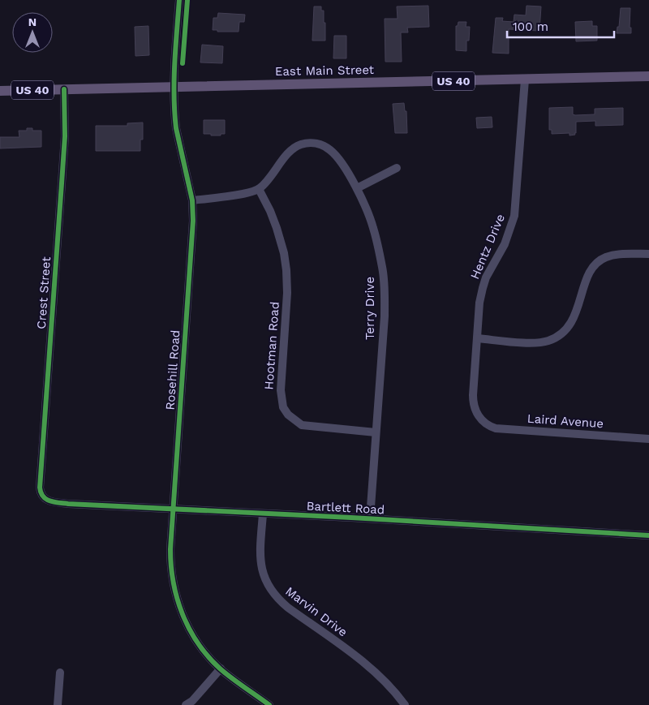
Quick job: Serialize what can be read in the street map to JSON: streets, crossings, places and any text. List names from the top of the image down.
{
  "streets": {
    "main road": ["East Main Street", "US 40"],
    "street": [
      "Hentz Drive",
      "Crest Street",
      "Terry Drive",
      "Hootman Road",
      "Rosehill Road",
      "Laird Avenue",
      "Bartlett Road",
      "Marvin Drive"
    ]
  },
  "crossings": [
    ["East Main Street", "Hentz Drive"],
    ["East Main Street", "Crest Street"],
    ["East Main Street", "Rosehill Road"],
    ["Hentz Drive", "Laird Avenue"],
    ["Crest Street", "Bartlett Road"],
    ["Terry Drive", "Hootman Road"],
    ["Terry Drive", "Bartlett Road"],
    ["Rosehill Road", "Bartlett Road"],
    ["Bartlett Road", "Marvin Drive"]
  ],
  "scale_bar": "100 m",
  "north": "top"
}
